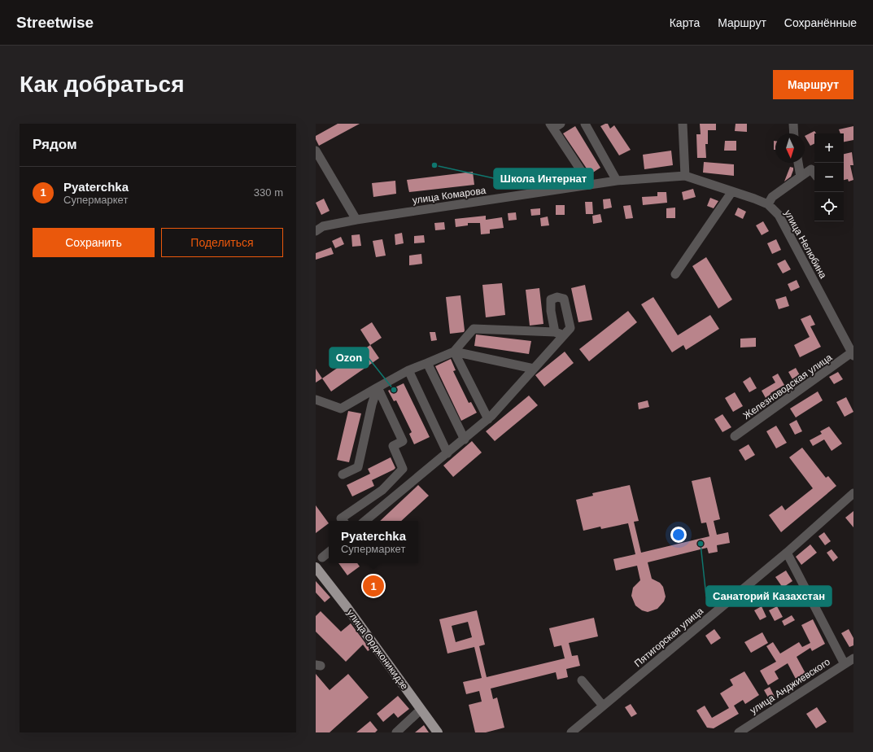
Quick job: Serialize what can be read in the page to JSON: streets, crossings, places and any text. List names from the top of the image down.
{
  "streets": {
    "main road": ["улица Орджоникидзе"],
    "street": [
      "улица Комарова",
      "улица Нелюбина",
      "Железноводская улица",
      "Пятигорская улица",
      "улица Анджиевского"
    ]
  },
  "crossings": [
    ["улица Комарова", "улица Нелюбина"],
    ["улица Нелюбина", "Железноводская улица"]
  ],
  "places": ["Школа Интернат", "Ozon", "Санаторий Казахстан"],
  "north": "bottom",
  "page": {
    "header": "Streetwise",
    "nav": ["Карта", "Маршрут", "Сохранённые"],
    "buttons": [
      "Маршрут",
      ["Сохранить", "Поделиться"]
    ],
    "title": "Как добраться",
    "heading": "Рядом",
    "map_buttons": ["+", "−"],
    "list": [
      {
        "mark": "1",
        "name": "Pyaterchka",
        "note": "Супермаркет",
        "value": "330 m"
      }
    ],
    "popup": ["Pyaterchka", "Супермаркет"],
    "pins": "1"
  }
}
